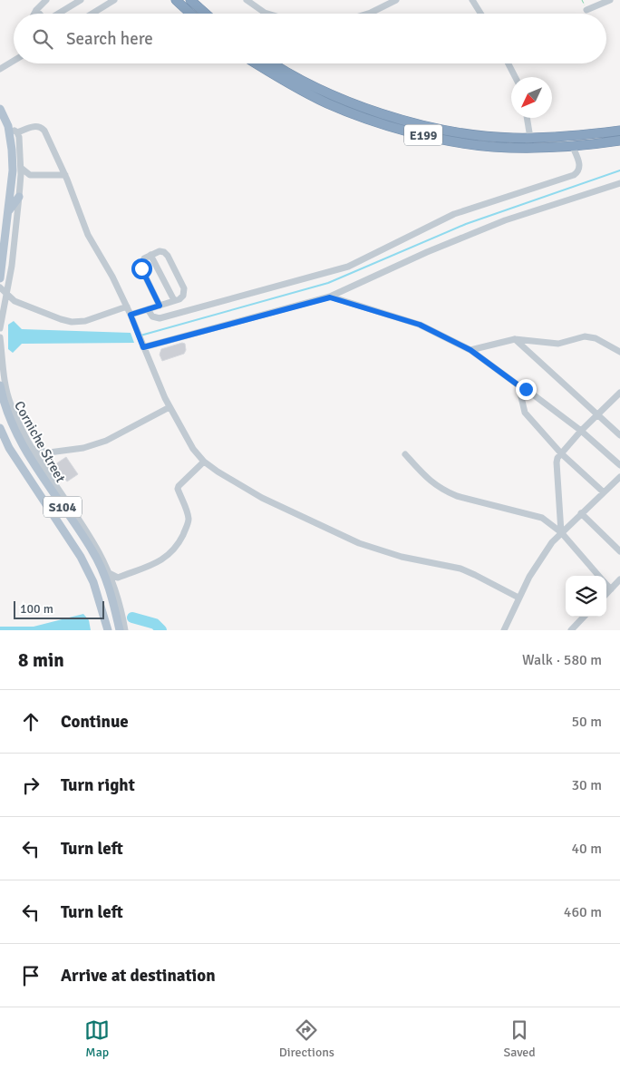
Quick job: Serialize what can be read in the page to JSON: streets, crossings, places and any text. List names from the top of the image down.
{
  "streets": {
    "highway": ["E199"],
    "main road": ["Corniche Street", "S104"]
  },
  "scale_bar": "100 m",
  "north": "bottom left",
  "page": {
    "search": "Search here",
    "scale": "100 m",
    "heading": ["8 min", "Walk · 580 m"],
    "list": [
      ["Continue", "50 m"],
      ["Turn right", "30 m"],
      ["Turn left", "40 m"],
      ["Turn left", "460 m"],
      "Arrive at destination"
    ],
    "nav": ["Map", "Directions", "Saved"]
  }
}
